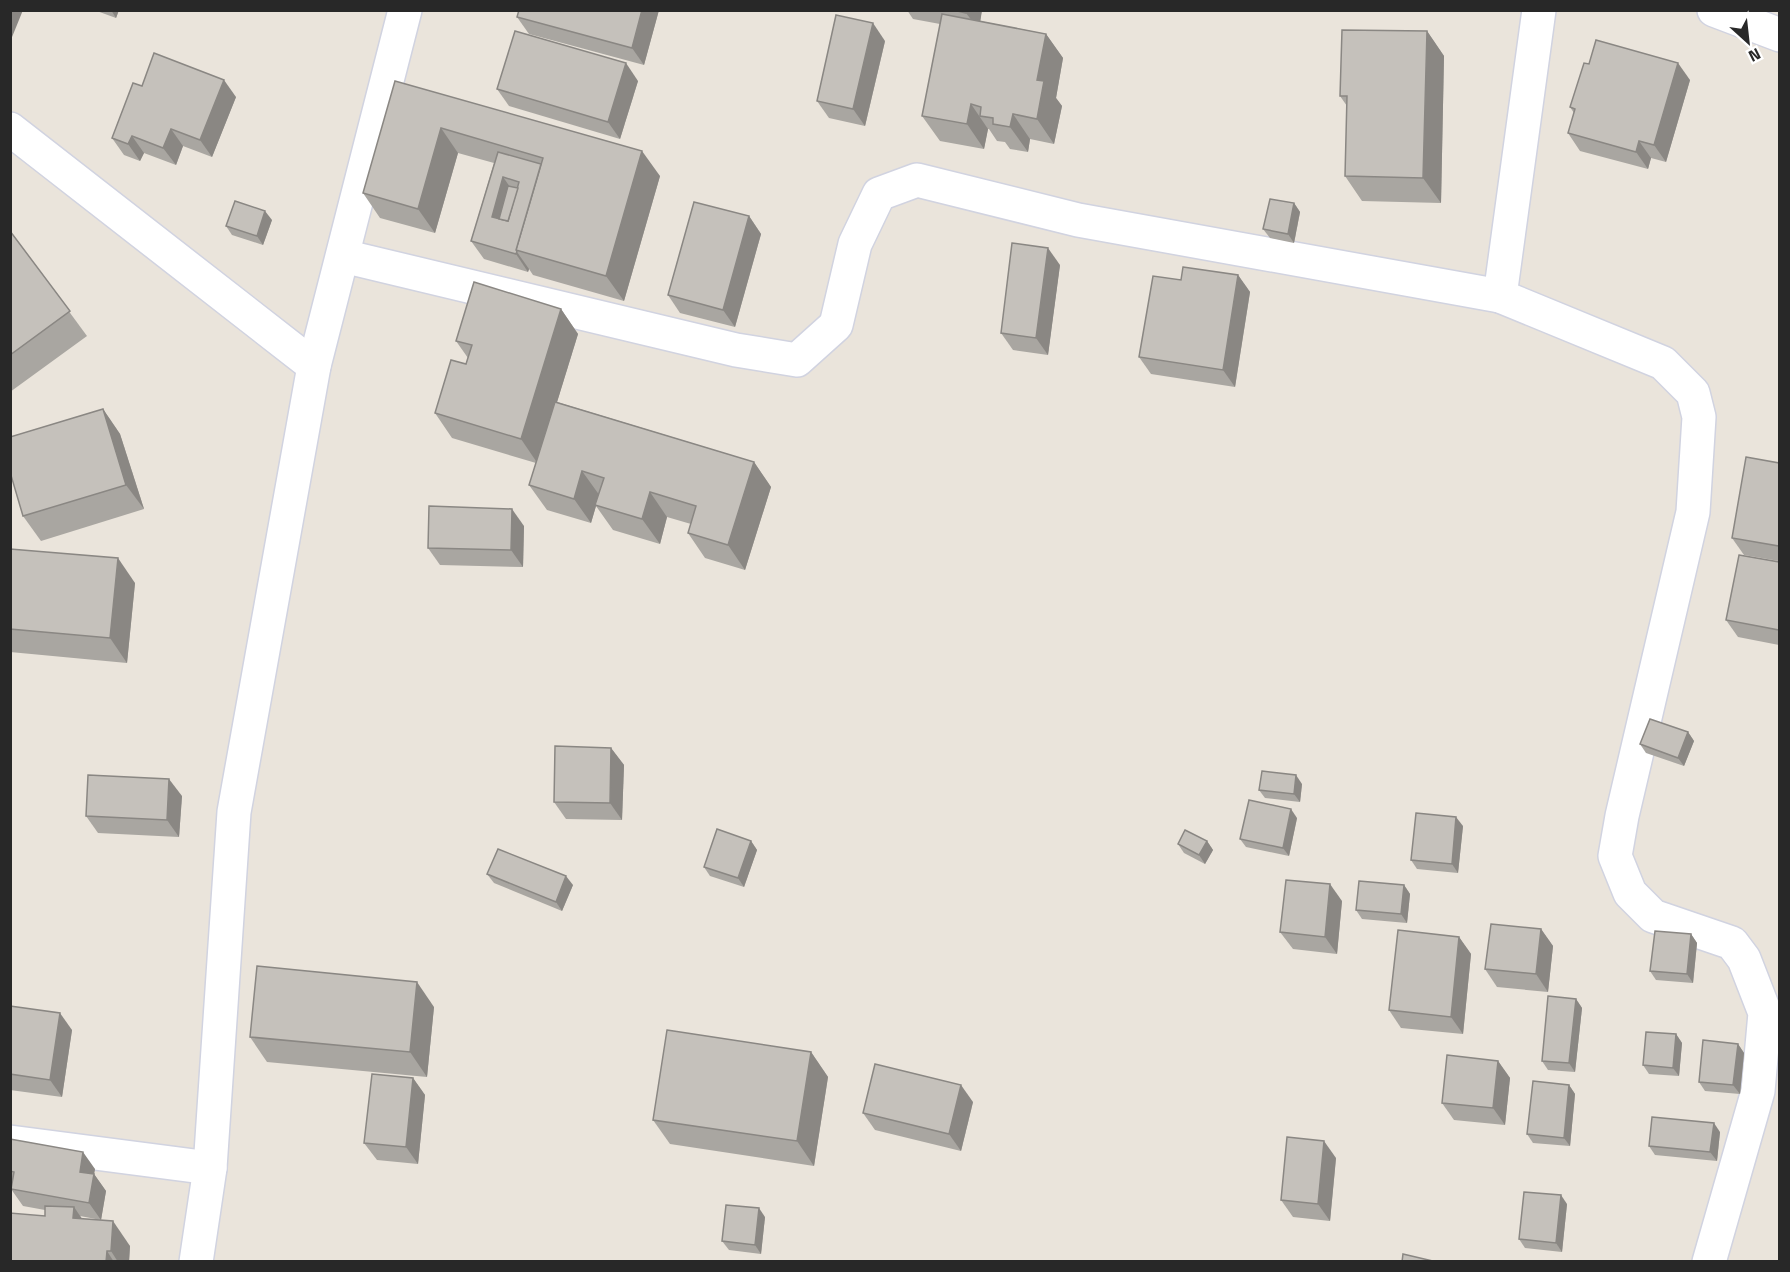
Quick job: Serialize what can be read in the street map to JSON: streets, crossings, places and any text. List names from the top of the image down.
{
  "north": "bottom right"
}
